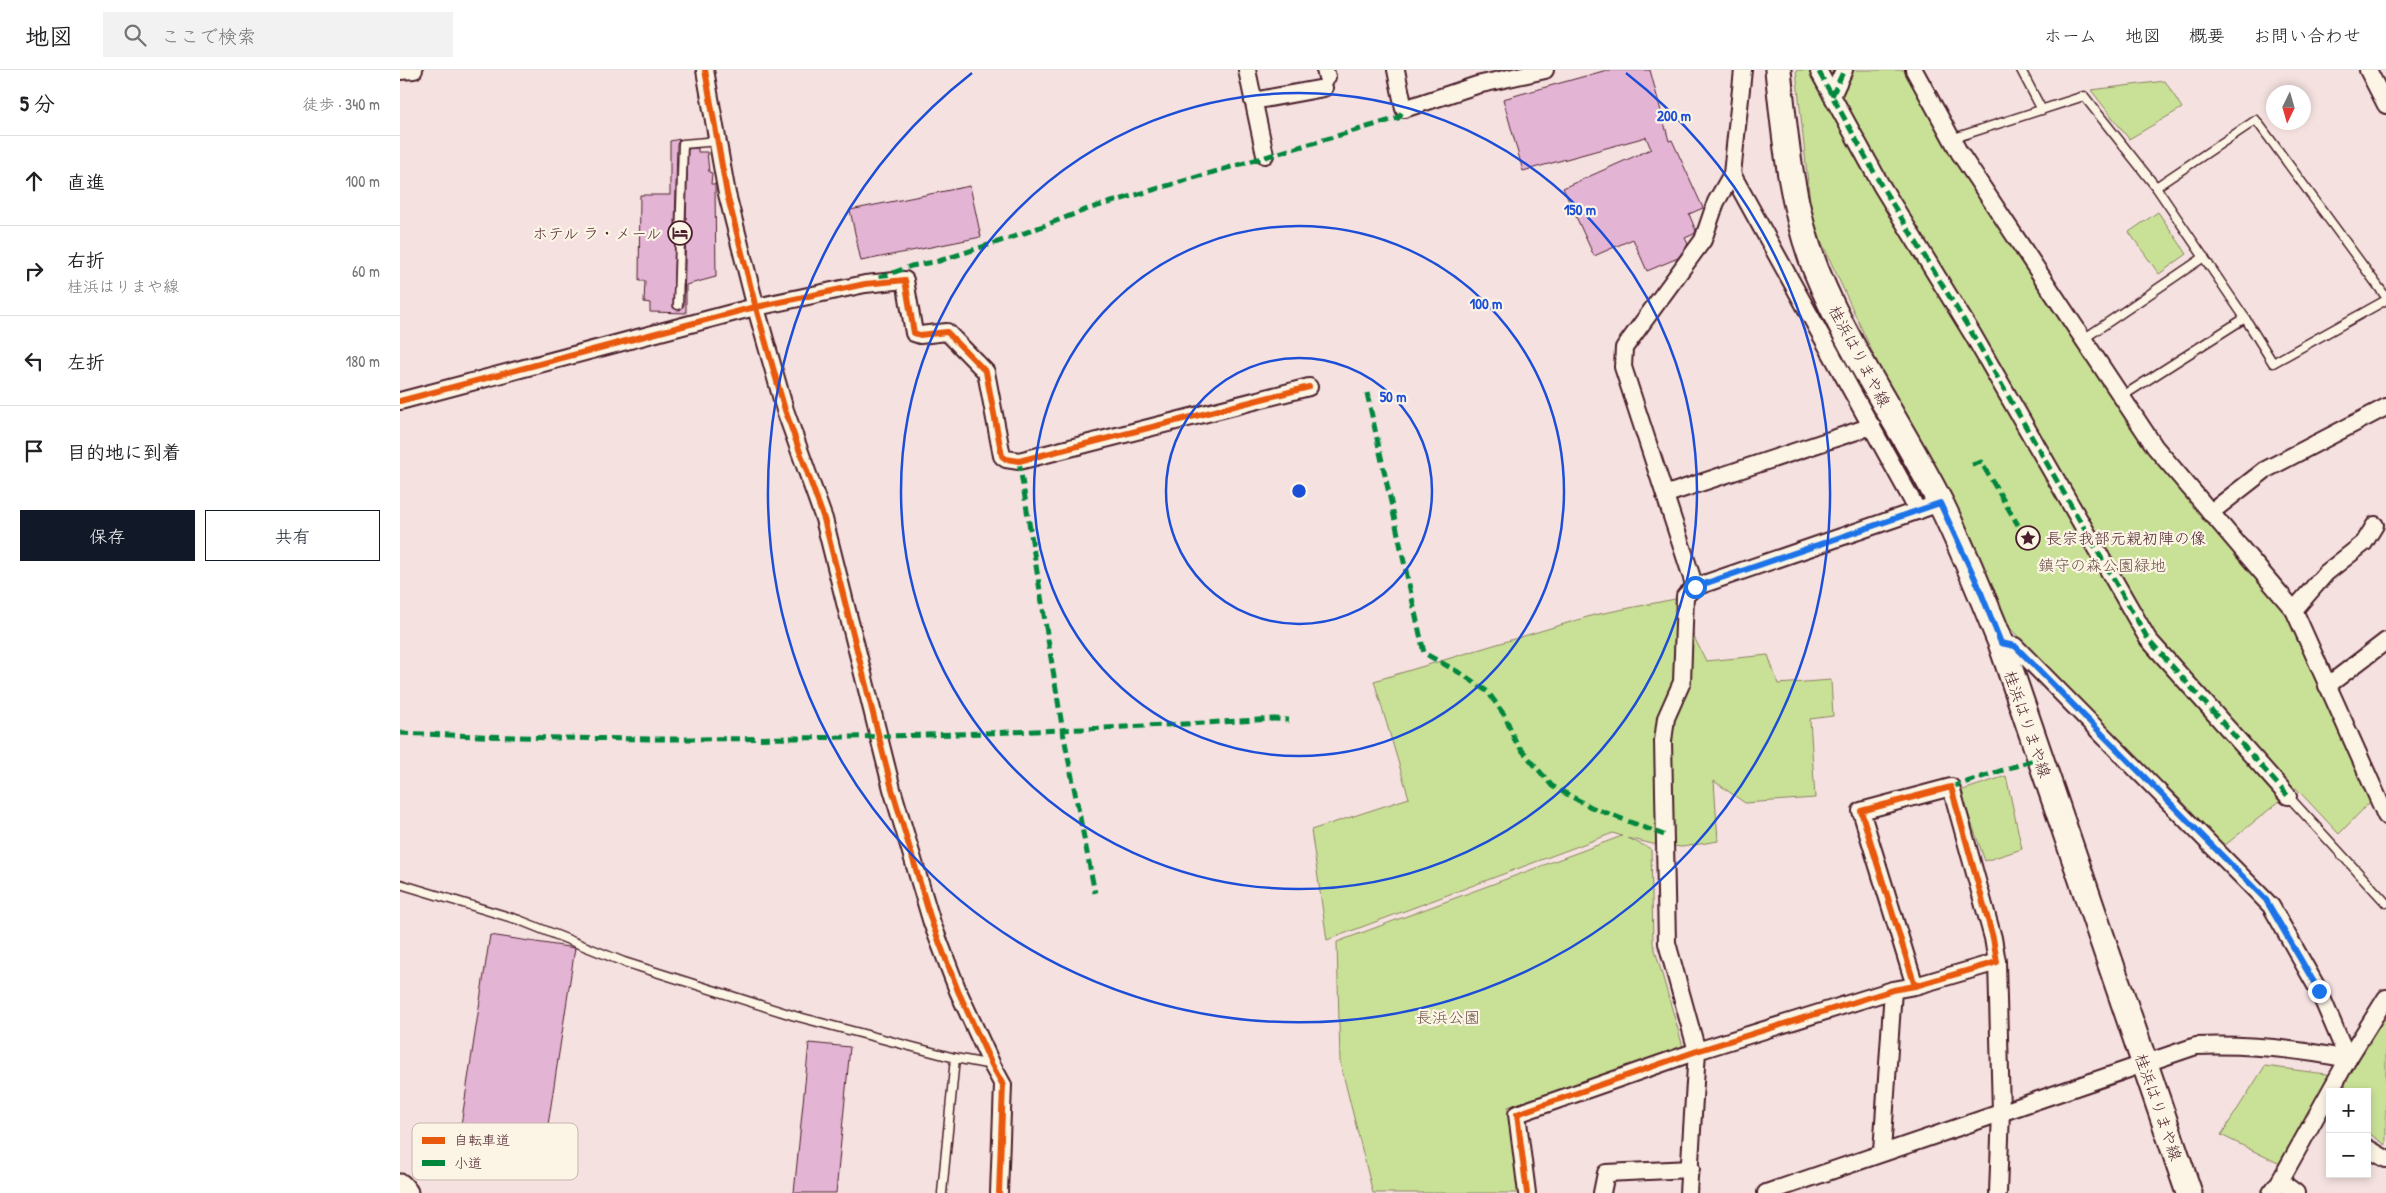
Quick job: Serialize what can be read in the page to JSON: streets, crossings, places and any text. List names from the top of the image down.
{
  "streets": {
    "main road": ["桂浜はりまや線"]
  },
  "parks": ["鎮守の森公園緑地", "長浜公園"],
  "places": {
    "hotel": ["ホテル ラ・メール"],
    "place": ["長宗我部元親初陣の像"]
  },
  "legend": ["自転車道", "小道"],
  "north": "bottom",
  "page": {
    "header": "地図",
    "search": "ここで検索",
    "nav": [
      "ホーム",
      "地図",
      "概要",
      "お問い合わせ"
    ],
    "heading": ["5 分", "徒歩 · 340 m"],
    "list": [
      ["直進", "100 m"],
      ["右折", "桂浜はりまや線", "60 m"],
      ["左折", "180 m"],
      "目的地に到着"
    ],
    "buttons": ["保存", "共有"],
    "map_buttons": ["+", "−"]
  },
  "rings": [
    "200 m",
    "150 m",
    "100 m",
    "50 m"
  ]
}
